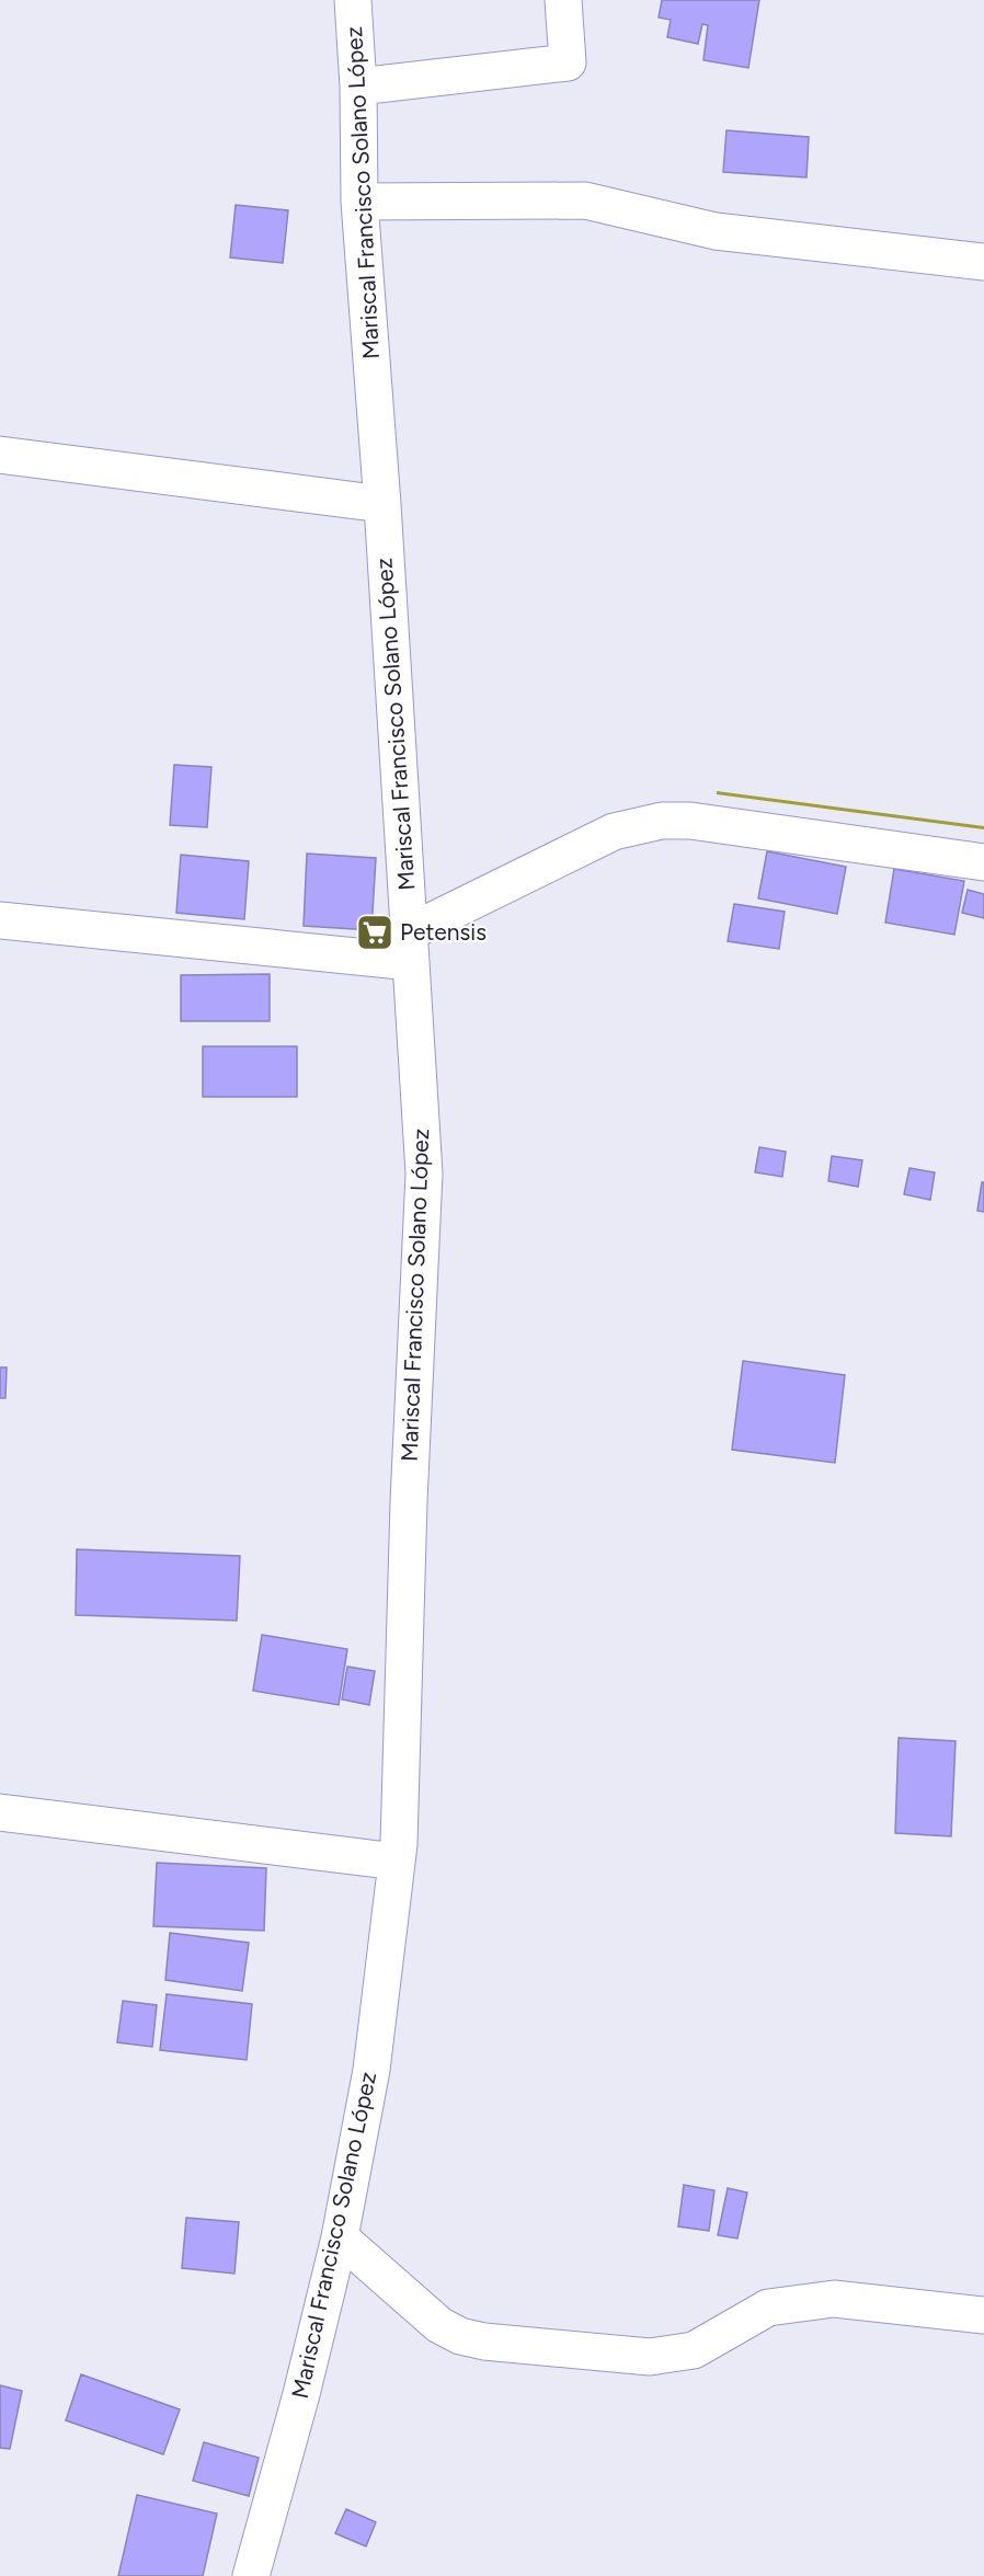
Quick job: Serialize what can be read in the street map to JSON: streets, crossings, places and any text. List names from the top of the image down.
{
  "streets": {
    "street": ["Mariscal Francisco Solano López"]
  },
  "places": {
    "supermarket": ["Petensis"]
  }
}
